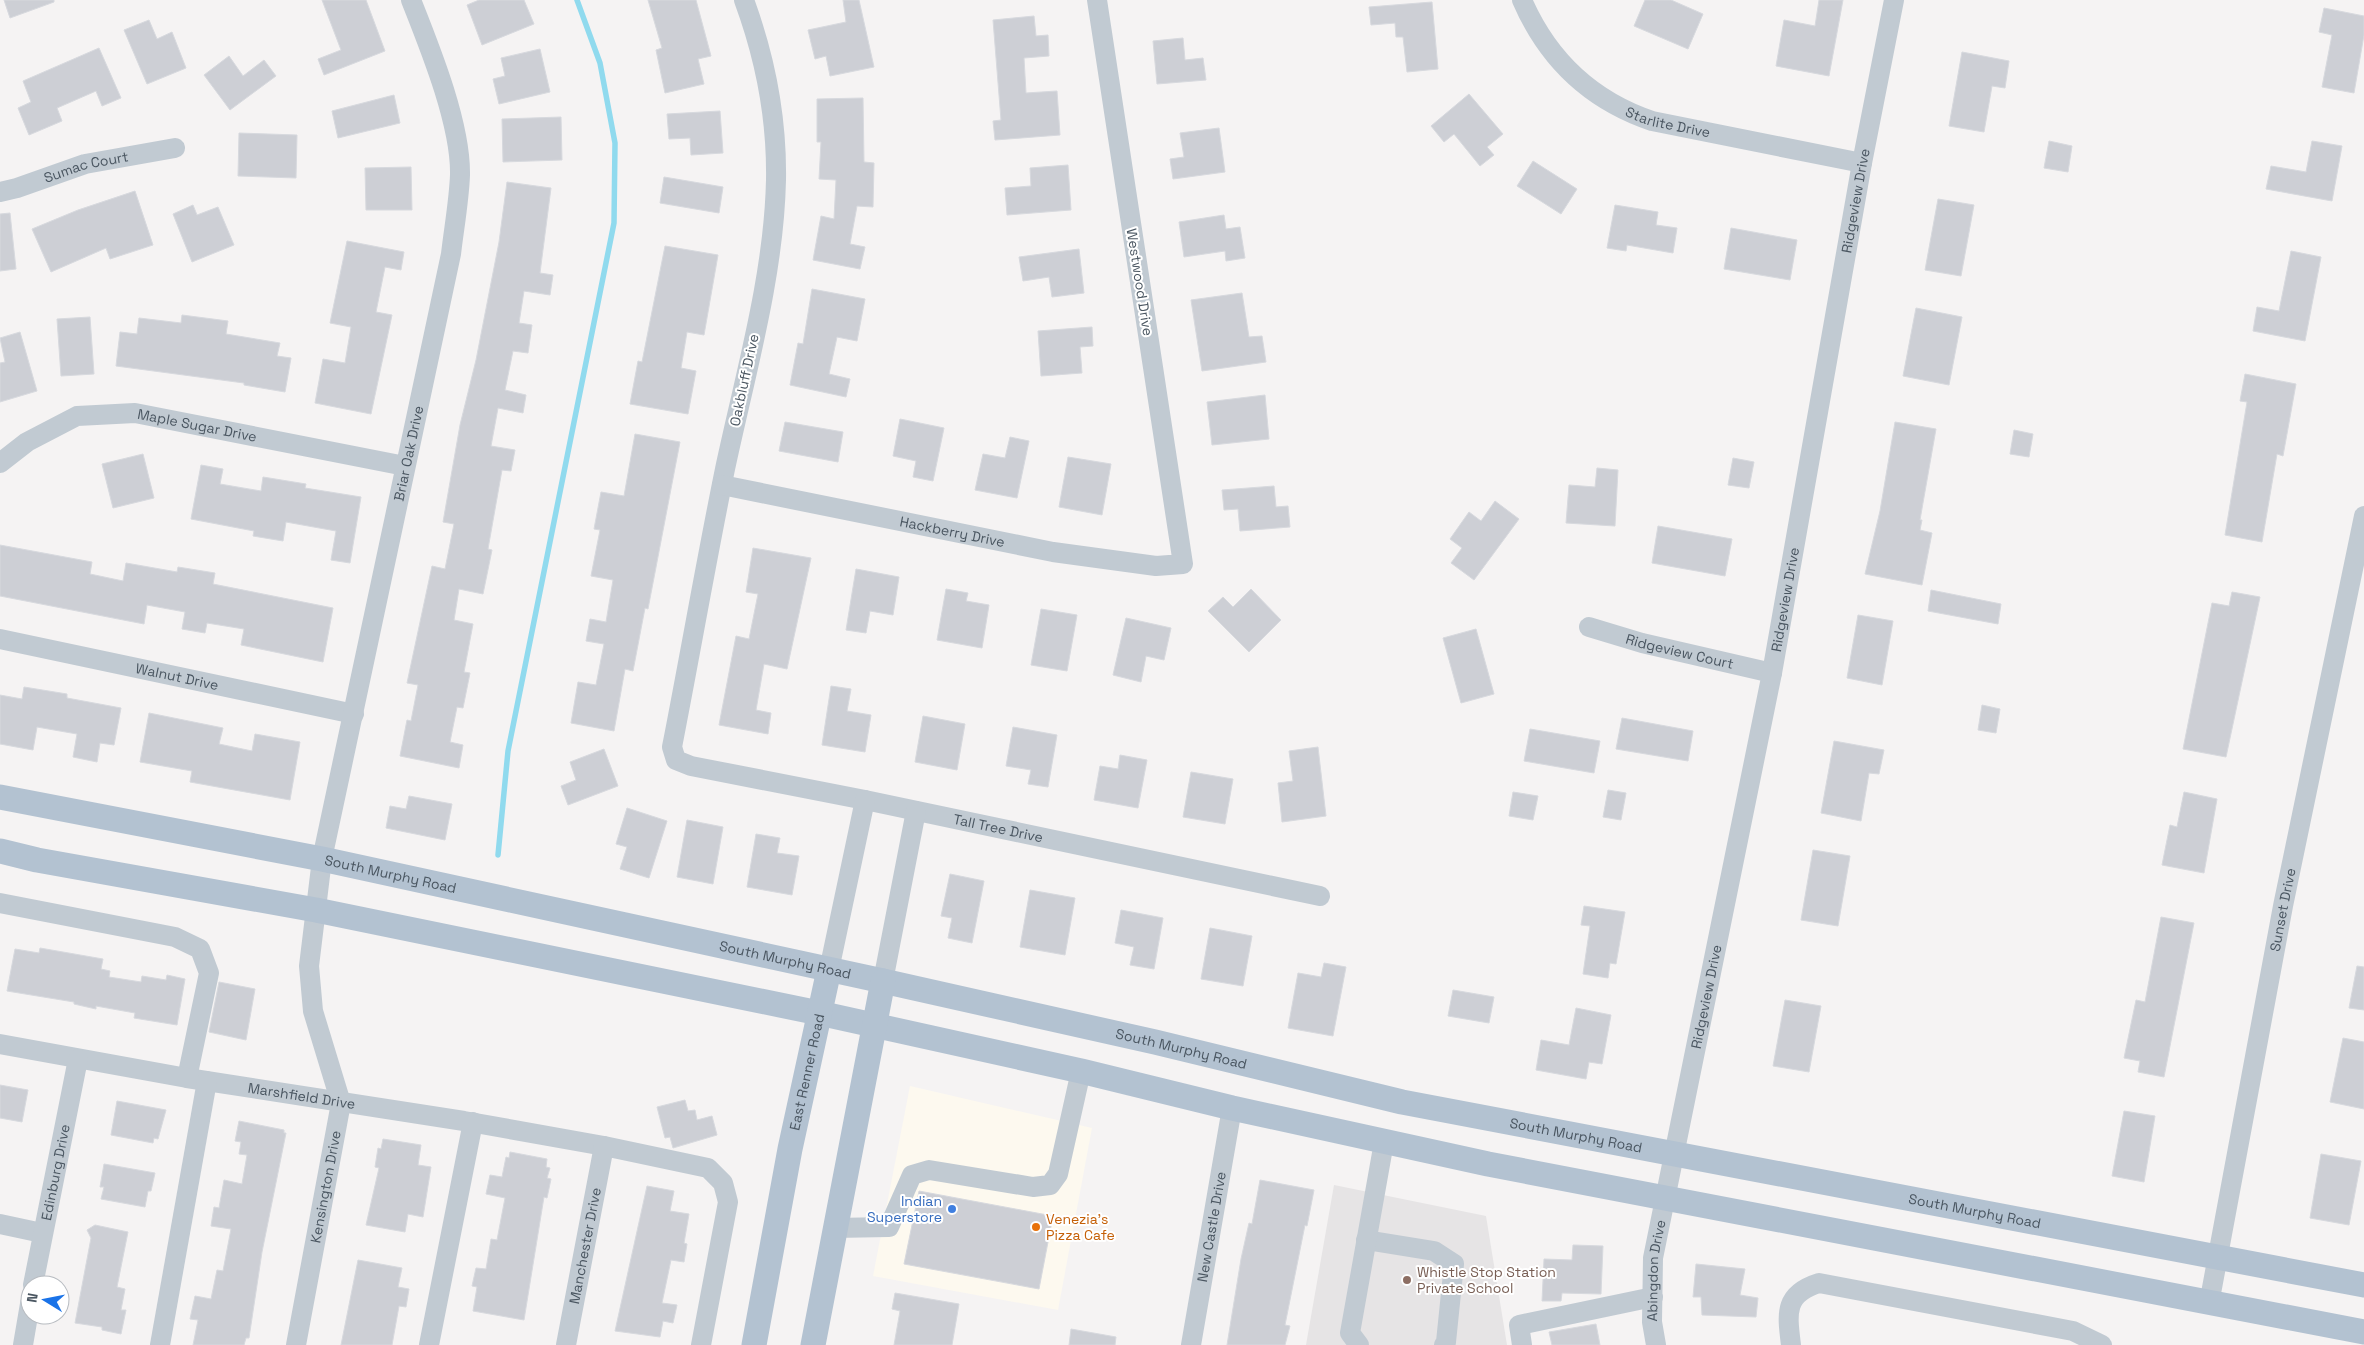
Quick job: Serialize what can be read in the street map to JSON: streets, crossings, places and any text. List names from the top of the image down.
{
  "streets": {
    "main road": ["South Murphy Road", "East Renner Road"],
    "street": [
      "Starlite Drive",
      "Sumac Court",
      "Ridgeview Drive",
      "Westwood Drive",
      "Oakbluff Drive",
      "Maple Sugar Drive",
      "Briar Oak Drive",
      "Hackberry Drive",
      "Ridgeview Court",
      "Walnut Drive",
      "Tall Tree Drive",
      "Sunset Drive",
      "Marshfield Drive",
      "Edinburg Drive",
      "Kensington Drive",
      "New Castle Drive",
      "Manchester Drive",
      "Abingdon Drive"
    ]
  },
  "crossings": [
    ["Starlite Drive", "Ridgeview Drive"],
    ["Ridgeview Drive", "Ridgeview Court"],
    ["Ridgeview Drive", "South Murphy Road"],
    ["Ridgeview Drive", "Abingdon Drive"],
    ["Westwood Drive", "Hackberry Drive"],
    ["Oakbluff Drive", "Hackberry Drive"],
    ["Oakbluff Drive", "Tall Tree Drive"],
    ["Maple Sugar Drive", "Briar Oak Drive"],
    ["Briar Oak Drive", "Walnut Drive"],
    ["Briar Oak Drive", "South Murphy Road"],
    ["Briar Oak Drive", "Kensington Drive"],
    ["Tall Tree Drive", "East Renner Road"],
    ["South Murphy Road", "Sunset Drive"],
    ["South Murphy Road", "East Renner Road"],
    ["Marshfield Drive", "Edinburg Drive"],
    ["Marshfield Drive", "Kensington Drive"],
    ["Marshfield Drive", "Manchester Drive"]
  ],
  "places": ["Indian Superstore", "Venezia's Pizza Cafe", "Whistle Stop Station Private School"],
  "north": "left"
}
